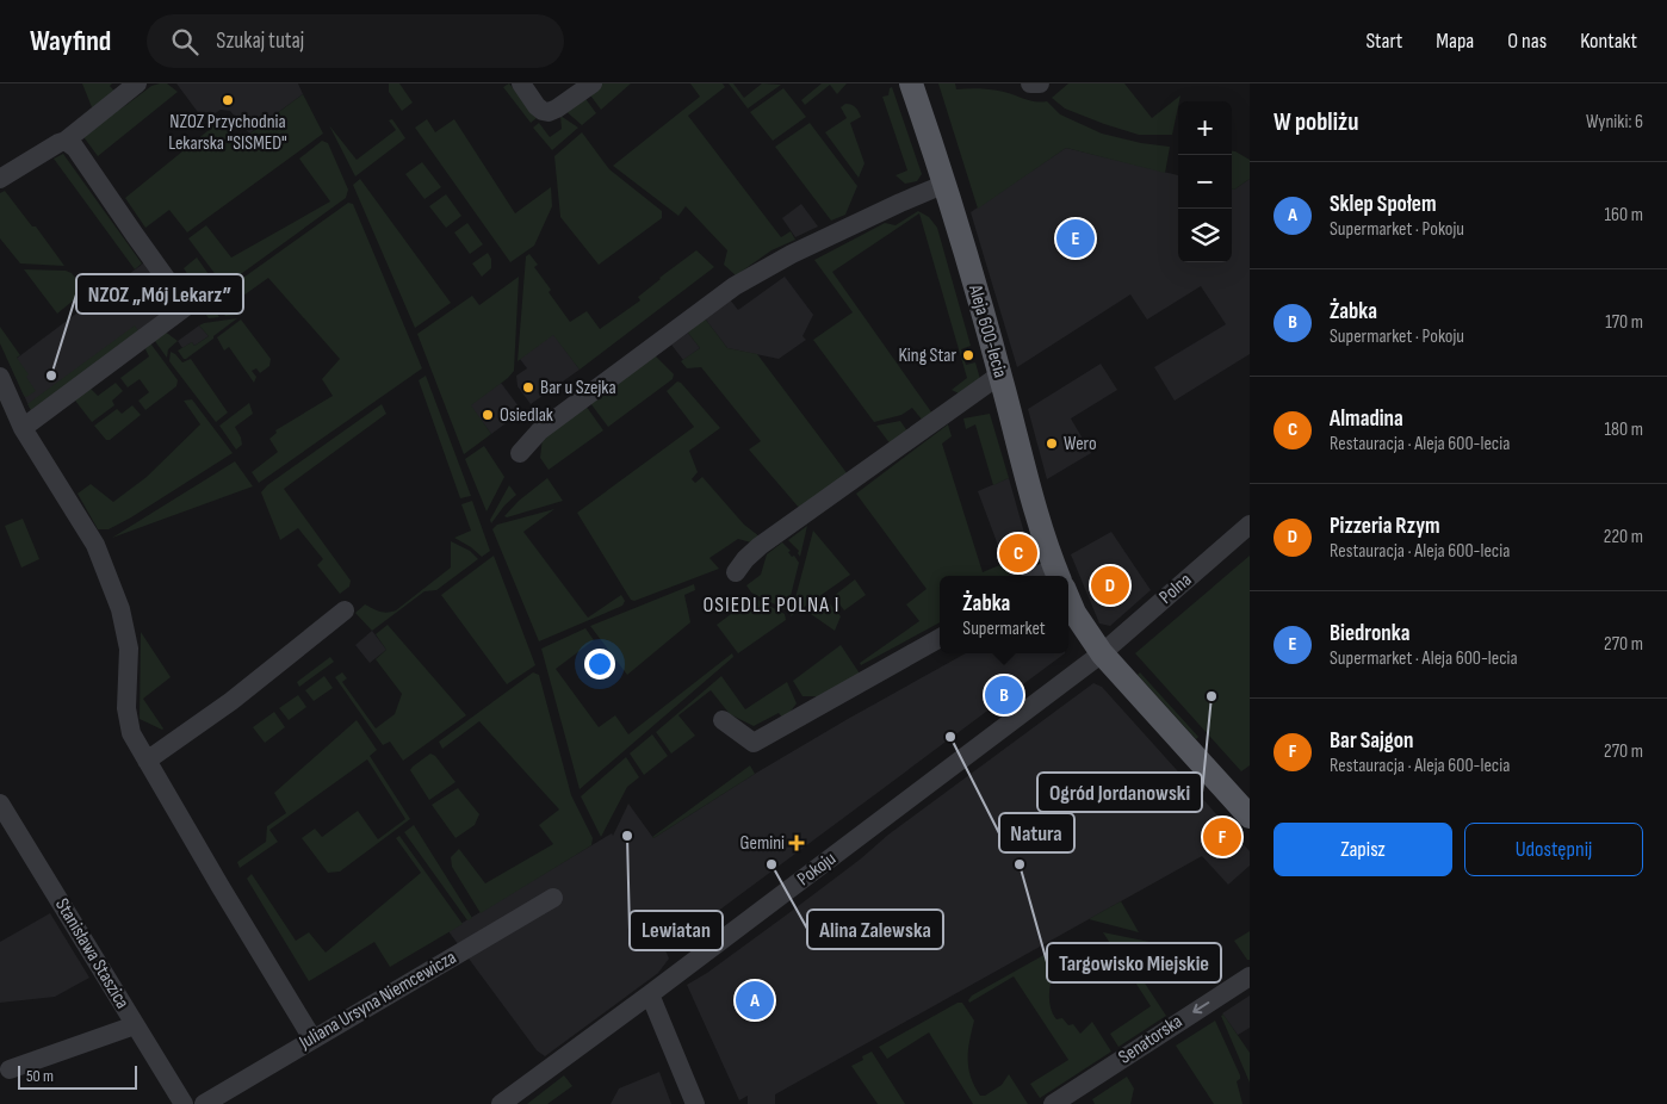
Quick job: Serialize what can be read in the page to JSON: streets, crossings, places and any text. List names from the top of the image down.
{
  "streets": {
    "main road": ["Aleja 600-lecia"],
    "street": [
      "Polna",
      "Pokoju",
      "Stanisława Staszica",
      "Juliana Ursyna Niemcewicza",
      "Senatorska"
    ]
  },
  "crossings": [
    ["Aleja 600-lecia", "Polna"],
    ["Aleja 600-lecia", "Pokoju"],
    ["Polna", "Pokoju"]
  ],
  "one_way": ["Senatorska"],
  "districts": ["OSIEDLE POLNA I"],
  "places": {
    "other": [
      "NZOZ Przychodnia Lekarska \"SISMED\"",
      "King Star",
      "NZOZ „Mój Lekarz”",
      "Bar u Szejka",
      "Osiedlak",
      "Wero",
      "Ogród Jordanowski",
      "Natura",
      "Lewiatan",
      "Alina Zalewska",
      "Targowisko Miejskie"
    ],
    "health": ["Gemini"]
  },
  "scale_bar": "50 m",
  "page": {
    "header": "Wayfind",
    "search": "Szukaj tutaj",
    "nav": [
      "Start",
      "Mapa",
      "O nas",
      "Kontakt"
    ],
    "heading": ["W pobliżu", "Wyniki: 6"],
    "map_buttons": ["+", "−"],
    "list": [
      {
        "mark": "A",
        "name": "Sklep Społem",
        "note": "Supermarket · Pokoju",
        "value": "160 m"
      },
      {
        "mark": "B",
        "name": "Żabka",
        "note": "Supermarket · Pokoju",
        "value": "170 m"
      },
      {
        "mark": "C",
        "name": "Almadina",
        "note": "Restauracja · Aleja 600-lecia",
        "value": "180 m"
      },
      {
        "mark": "D",
        "name": "Pizzeria Rzym",
        "note": "Restauracja · Aleja 600-lecia",
        "value": "220 m"
      },
      {
        "mark": "E",
        "name": "Biedronka",
        "note": "Supermarket · Aleja 600-lecia",
        "value": "270 m"
      },
      {
        "mark": "F",
        "name": "Bar Sajgon",
        "note": "Restauracja · Aleja 600-lecia",
        "value": "270 m"
      }
    ],
    "pins": [
      "E",
      "C",
      "D",
      "B",
      "F",
      "A"
    ],
    "popup": ["Żabka", "Supermarket"],
    "buttons": ["Zapisz", "Udostępnij"],
    "scale": "50 m"
  }
}
